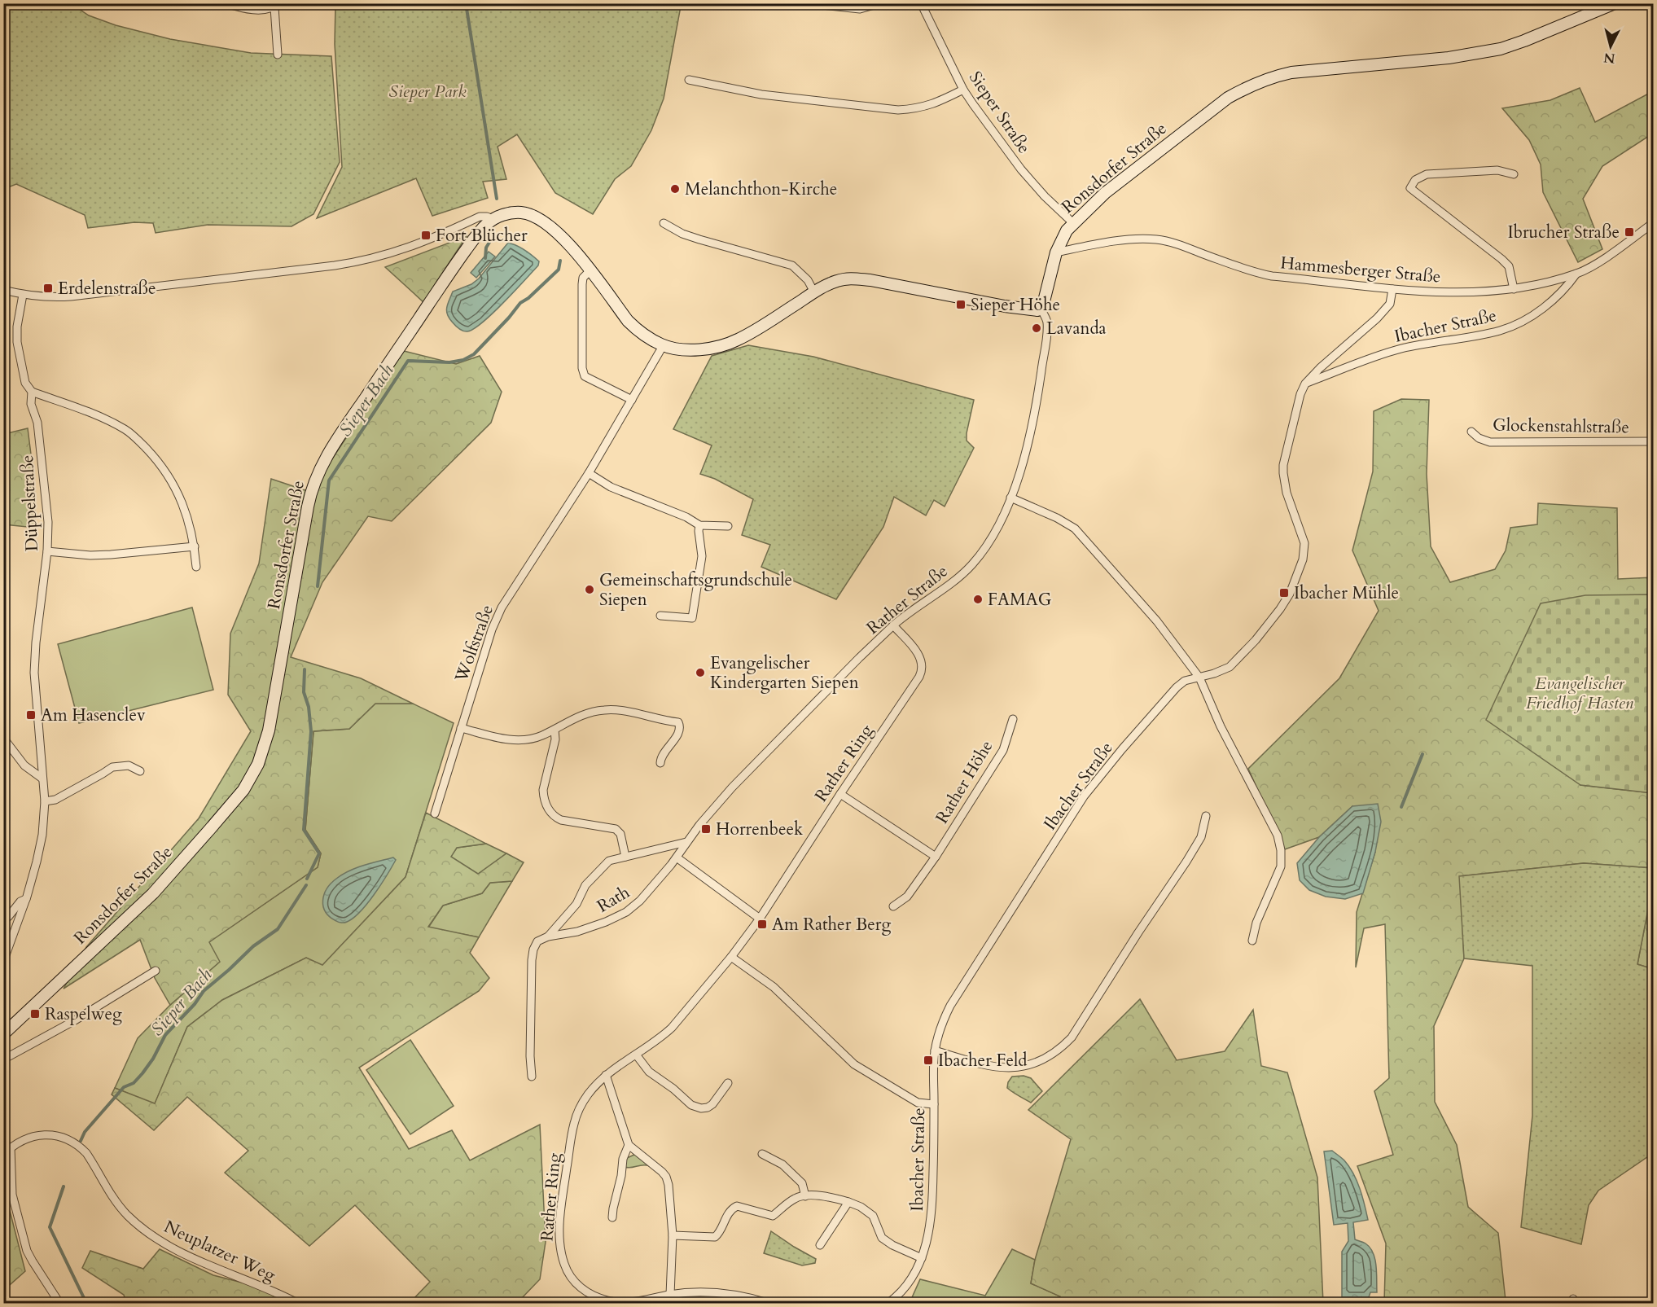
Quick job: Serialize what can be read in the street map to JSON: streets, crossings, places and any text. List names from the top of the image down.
{
  "streets": {
    "main road": ["Ronsdorfer Straße"],
    "street": [
      "Sieper Straße",
      "Hammesberger Straße",
      "Ibacher Straße",
      "Glockenstahlstraße",
      "Düppelstraße",
      "Rather Straße",
      "Wolfstraße",
      "Rather Ring",
      "Rather Höhe",
      "Rath",
      "Neuplatzer Weg"
    ]
  },
  "crossings": [
    ["Sieper Straße", "Ronsdorfer Straße"],
    ["Ronsdorfer Straße", "Hammesberger Straße"],
    ["Ronsdorfer Straße", "Rather Straße"],
    ["Hammesberger Straße", "Ibacher Straße"],
    ["Rather Straße", "Rather Ring"],
    ["Rather Straße", "Rath"]
  ],
  "water": ["Sieper Bach"],
  "parks": ["Sieper Park", "Evangelischer Friedhof Hasten"],
  "places": {
    "other": [
      "Melanchthon-Kirche",
      "Lavanda",
      "Gemeinschaftsgrundschule Siepen",
      "FAMAG",
      "Evangelischer Kindergarten Siepen"
    ],
    "transit": [
      "Ibrucher Straße",
      "Fort Blücher",
      "Erdelenstraße",
      "Sieper Höhe",
      "Ibacher Mühle",
      "Am Hasenclev",
      "Horrenbeek",
      "Am Rather Berg",
      "Raspelweg",
      "Ibacher Feld"
    ]
  },
  "north": "bottom"
}
